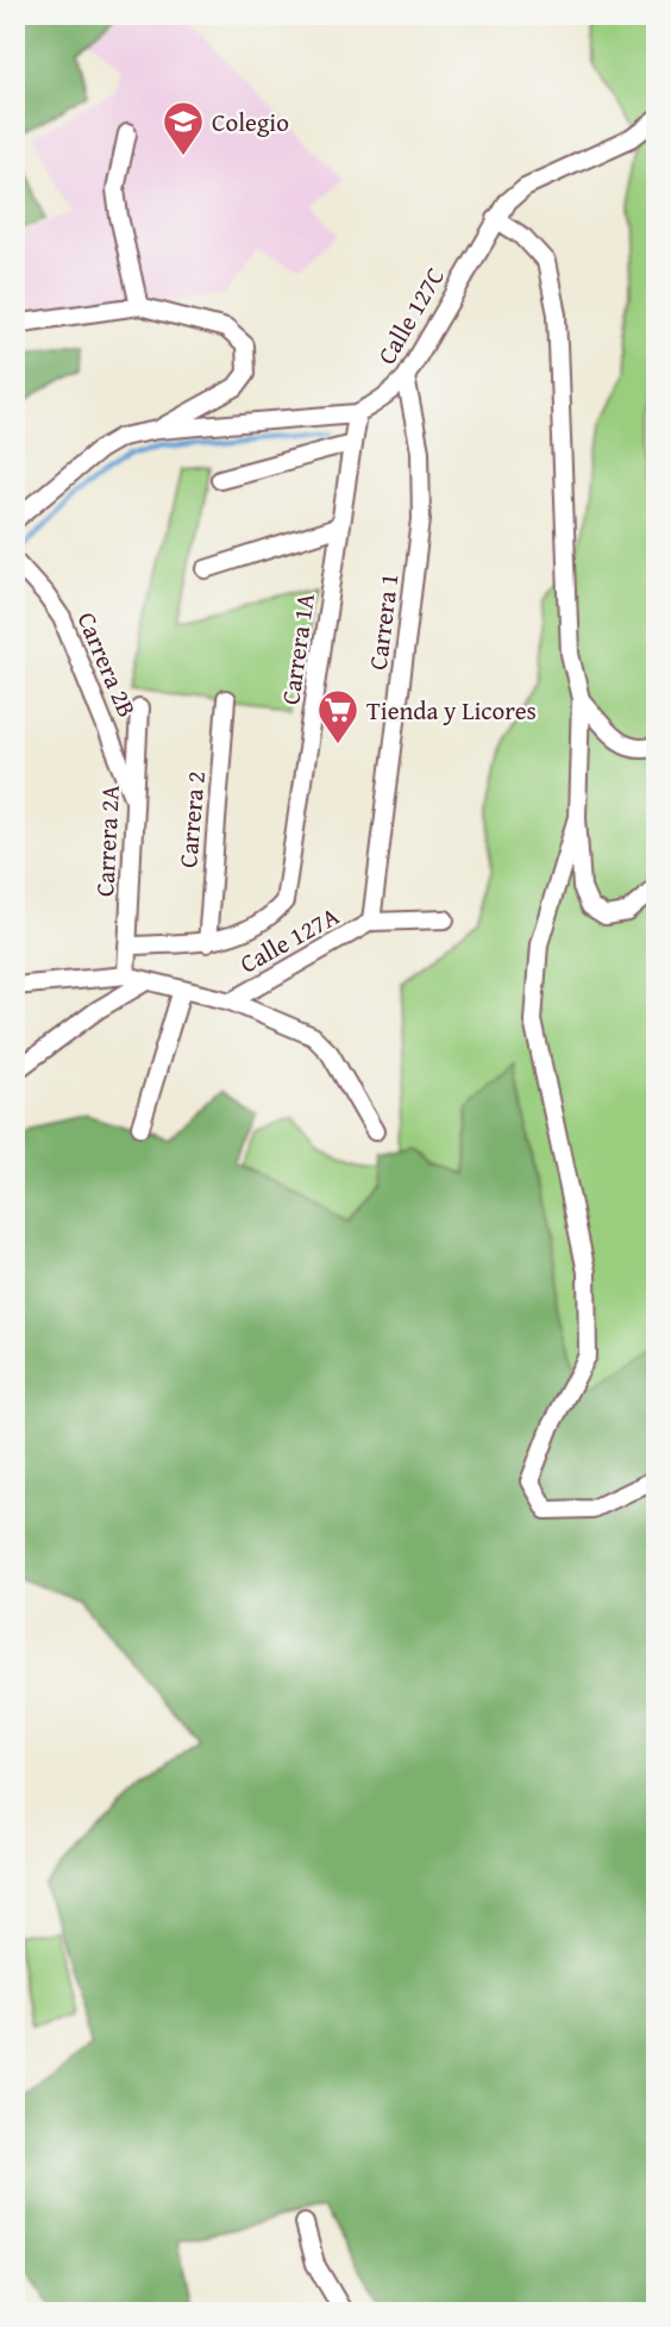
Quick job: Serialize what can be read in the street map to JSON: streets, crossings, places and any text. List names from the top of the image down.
{
  "streets": {
    "street": [
      "Calle 127C",
      "Carrera 1",
      "Carrera 1A",
      "Carrera 2B",
      "Carrera 2",
      "Carrera 2A",
      "Calle 127A"
    ]
  },
  "crossings": [
    ["Calle 127C", "Carrera 1"],
    ["Calle 127C", "Carrera 1A"],
    ["Carrera 1", "Calle 127A"],
    ["Carrera 1A", "Carrera 2"],
    ["Carrera 2B", "Carrera 2A"]
  ],
  "places": {
    "school or university": ["Colegio"],
    "supermarket": ["Tienda y Licores"]
  }
}
